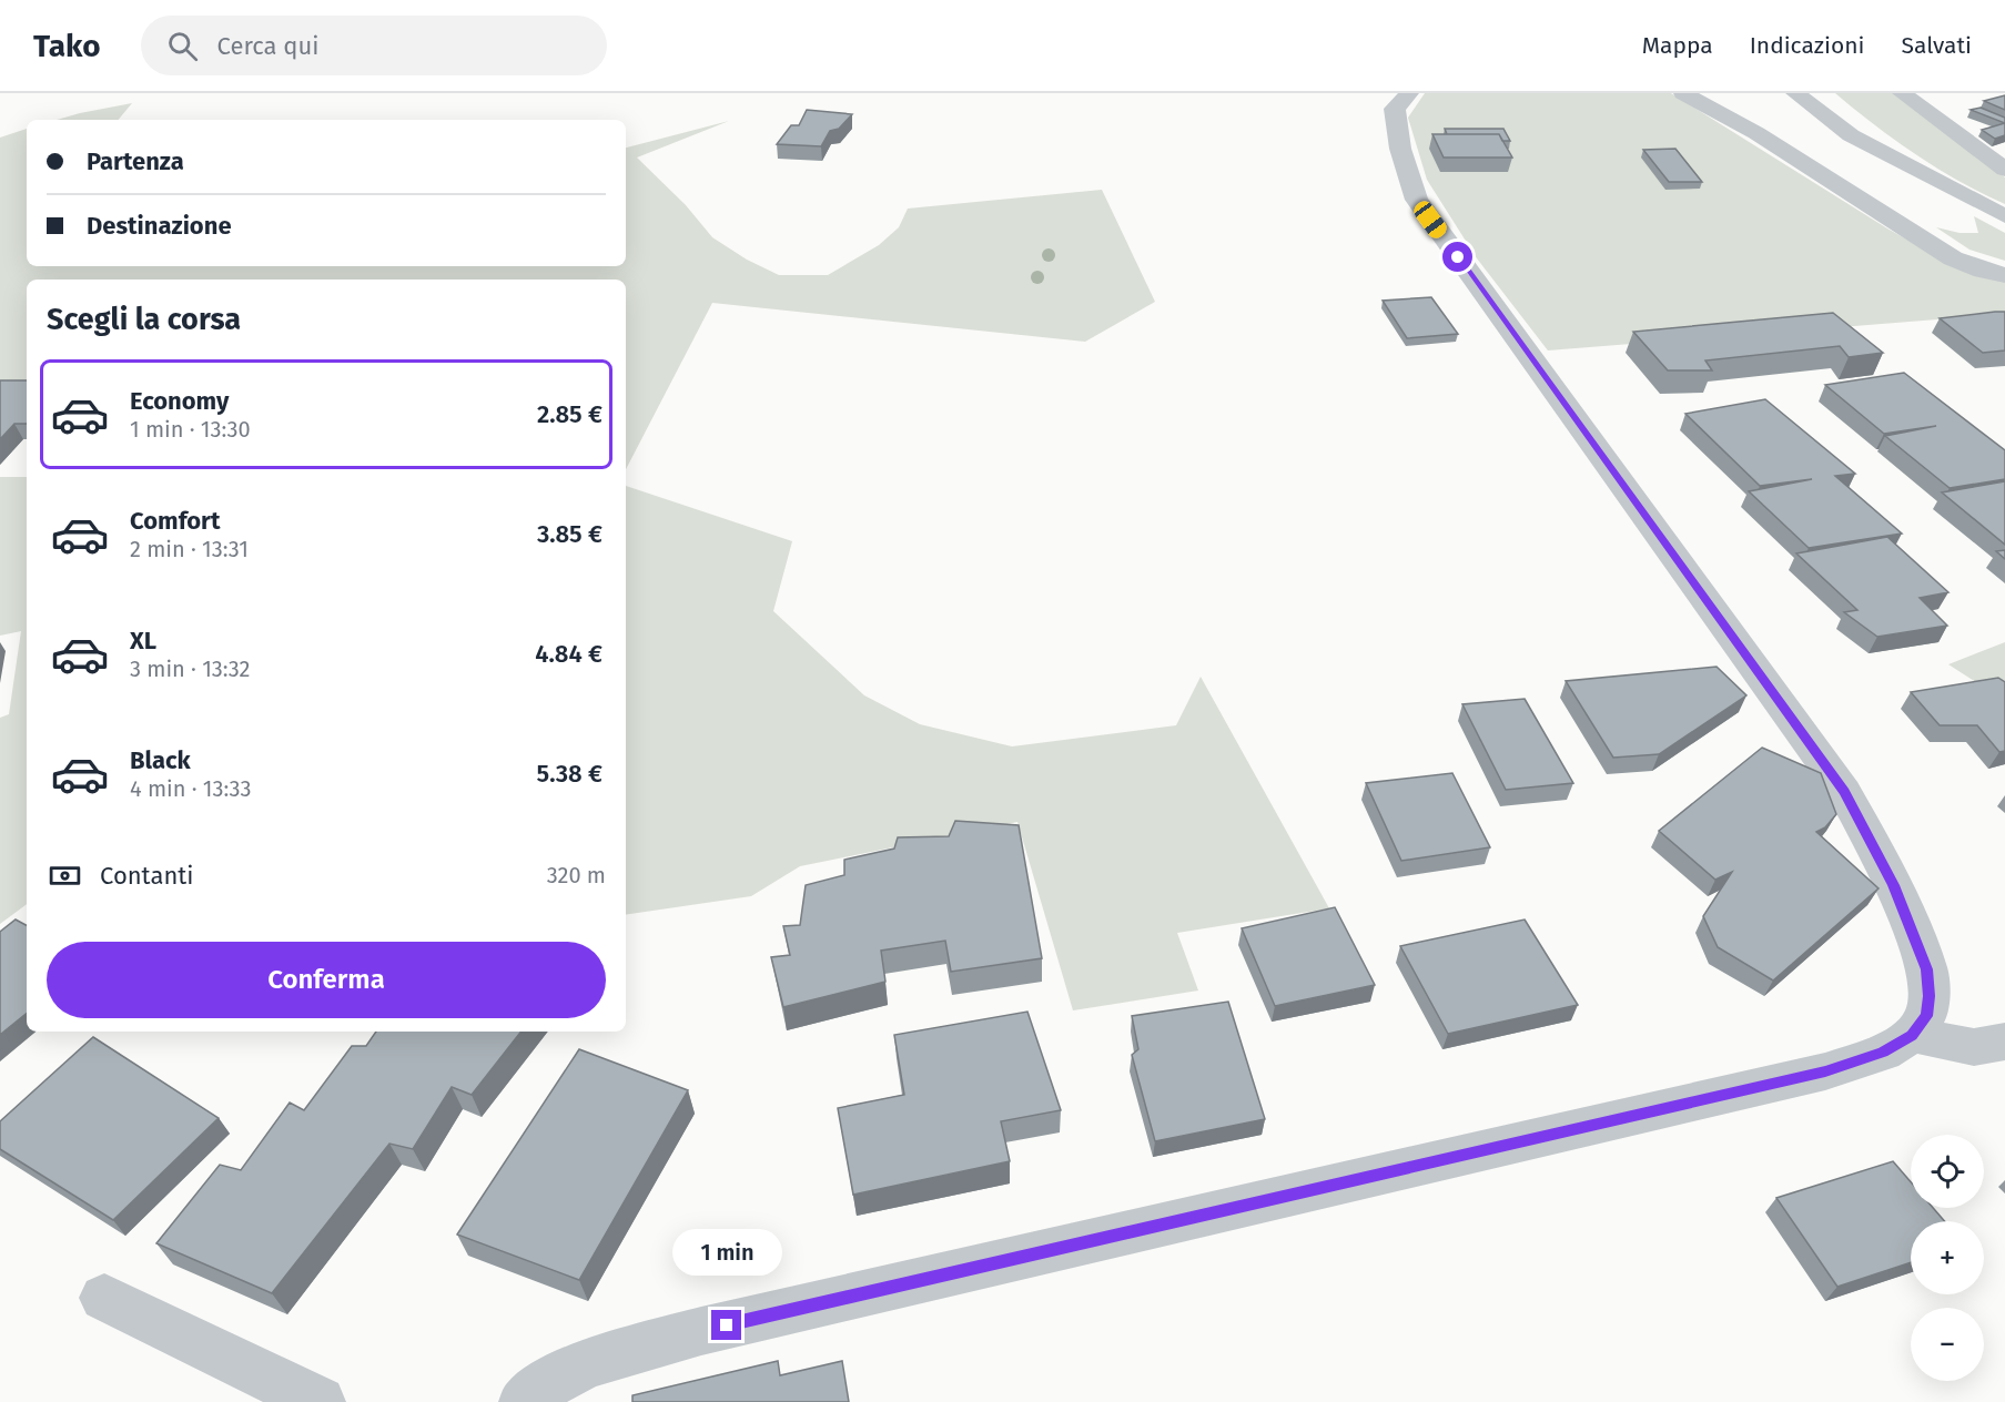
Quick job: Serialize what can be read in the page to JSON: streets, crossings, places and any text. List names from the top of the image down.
{
  "page": {
    "header": "Tako",
    "search": "Cerca qui",
    "nav": ["Mappa", "Indicazioni", "Salvati"],
    "banner": ["Partenza", "Destinazione"],
    "heading": "Scegli la corsa",
    "list": [
      {
        "name": "Economy",
        "note": "1 min · 13:30",
        "value": "2.85 €"
      },
      {
        "name": "Comfort",
        "note": "2 min · 13:31",
        "value": "3.85 €"
      },
      {
        "name": "XL",
        "note": "3 min · 13:32",
        "value": "4.84 €"
      },
      {
        "name": "Black",
        "note": "4 min · 13:33",
        "value": "5.38 €"
      }
    ],
    "pay": ["Contanti", "320 m"],
    "buttons": "Conferma",
    "map_buttons": ["+", "−"],
    "bubble": "1 min"
  }
}
